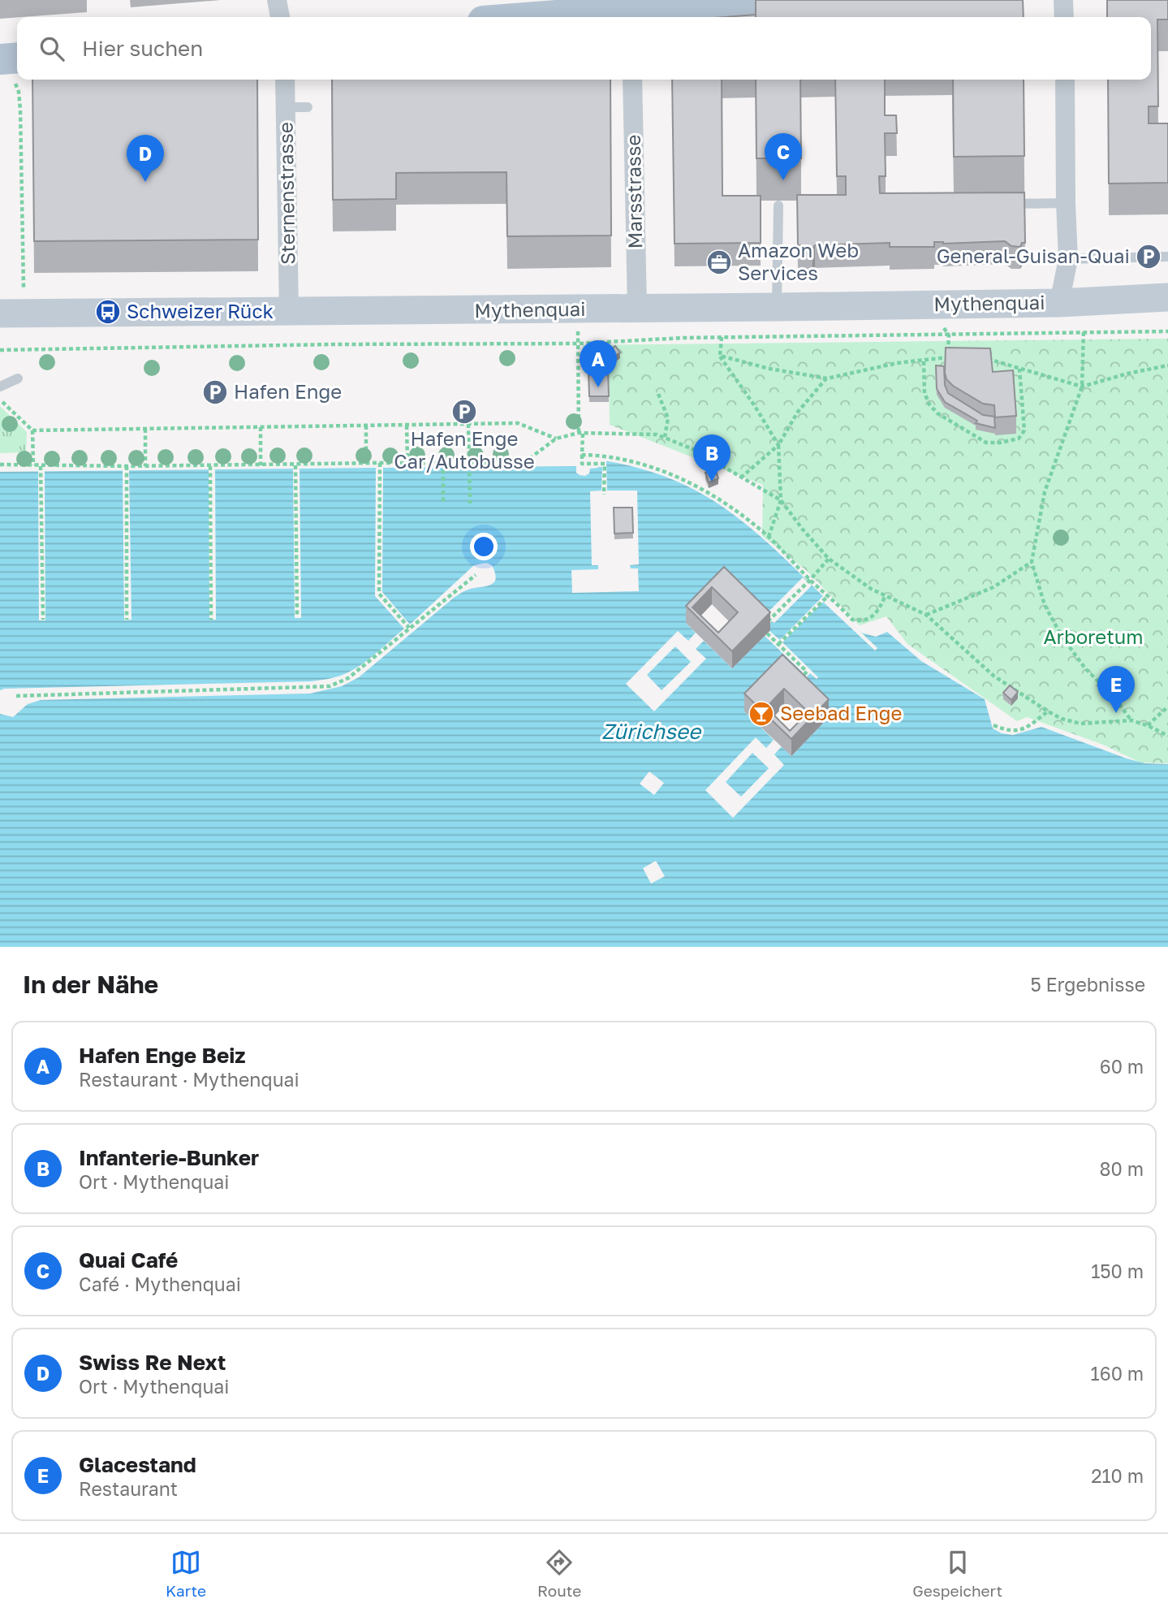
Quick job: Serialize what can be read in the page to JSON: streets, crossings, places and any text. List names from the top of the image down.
{
  "streets": {
    "main road": ["Mythenquai"],
    "street": ["Marsstrasse", "Sternenstrasse"]
  },
  "crossings": [
    ["Marsstrasse", "Mythenquai"],
    ["Sternenstrasse", "Mythenquai"]
  ],
  "water": ["Zürichsee"],
  "parks": ["Arboretum"],
  "places": {
    "parking": ["General-Guisan-Quai", "Hafen Enge", "Hafen Enge Car/Autobusse"],
    "office": ["Amazon Web Services"],
    "bus stop": ["Schweizer Rück"],
    "bar": ["Seebad Enge"]
  },
  "page": {
    "search": "Hier suchen",
    "pins": [
      "C",
      "D",
      "A",
      "B",
      "E"
    ],
    "heading": ["In der Nähe", "5 Ergebnisse"],
    "list": [
      {
        "mark": "A",
        "name": "Hafen Enge Beiz",
        "note": "Restaurant · Mythenquai",
        "value": "60 m"
      },
      {
        "mark": "B",
        "name": "Infanterie-Bunker",
        "note": "Ort · Mythenquai",
        "value": "80 m"
      },
      {
        "mark": "C",
        "name": "Quai Café",
        "note": "Café · Mythenquai",
        "value": "150 m"
      },
      {
        "mark": "D",
        "name": "Swiss Re Next",
        "note": "Ort · Mythenquai",
        "value": "160 m"
      },
      {
        "mark": "E",
        "name": "Glacestand",
        "note": "Restaurant",
        "value": "210 m"
      }
    ],
    "nav": ["Karte", "Route", "Gespeichert"]
  }
}
